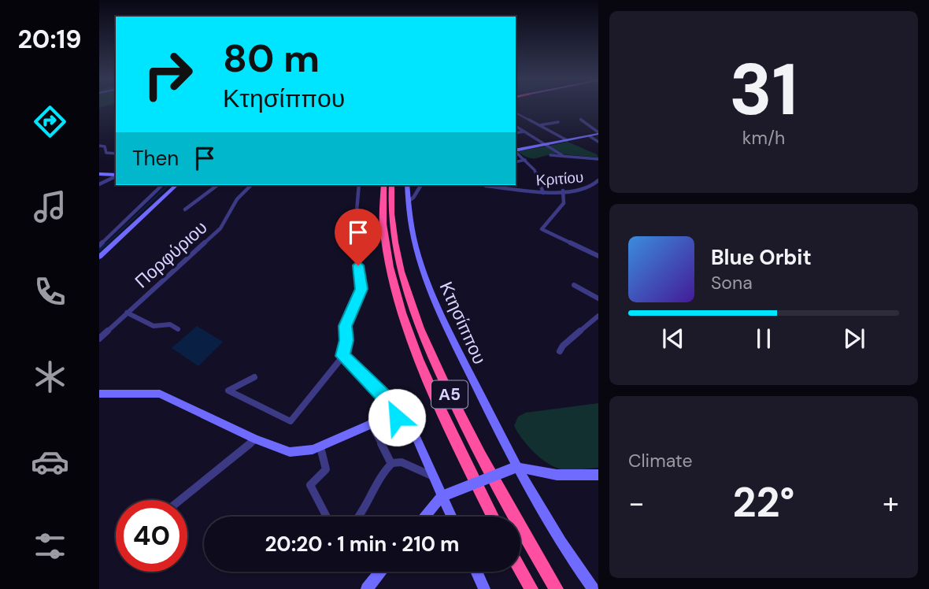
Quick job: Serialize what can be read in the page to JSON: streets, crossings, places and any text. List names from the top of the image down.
{
  "streets": {
    "highway": ["Α5"],
    "main road": ["Κτησίππου"],
    "street": ["Κριτίου", "Πορφύριου"]
  },
  "page": {
    "tabs": "20:19",
    "tile": [
      ["31", "km/h"],
      "Climate"
    ],
    "turn": ["80 m", "Κτησίππου"],
    "then": "Then",
    "song": ["Blue Orbit", "Sona"],
    "heat": ["−", "22°", "+"],
    "limit": "40",
    "trip": "20:20 · 1 min · 210 m"
  }
}
